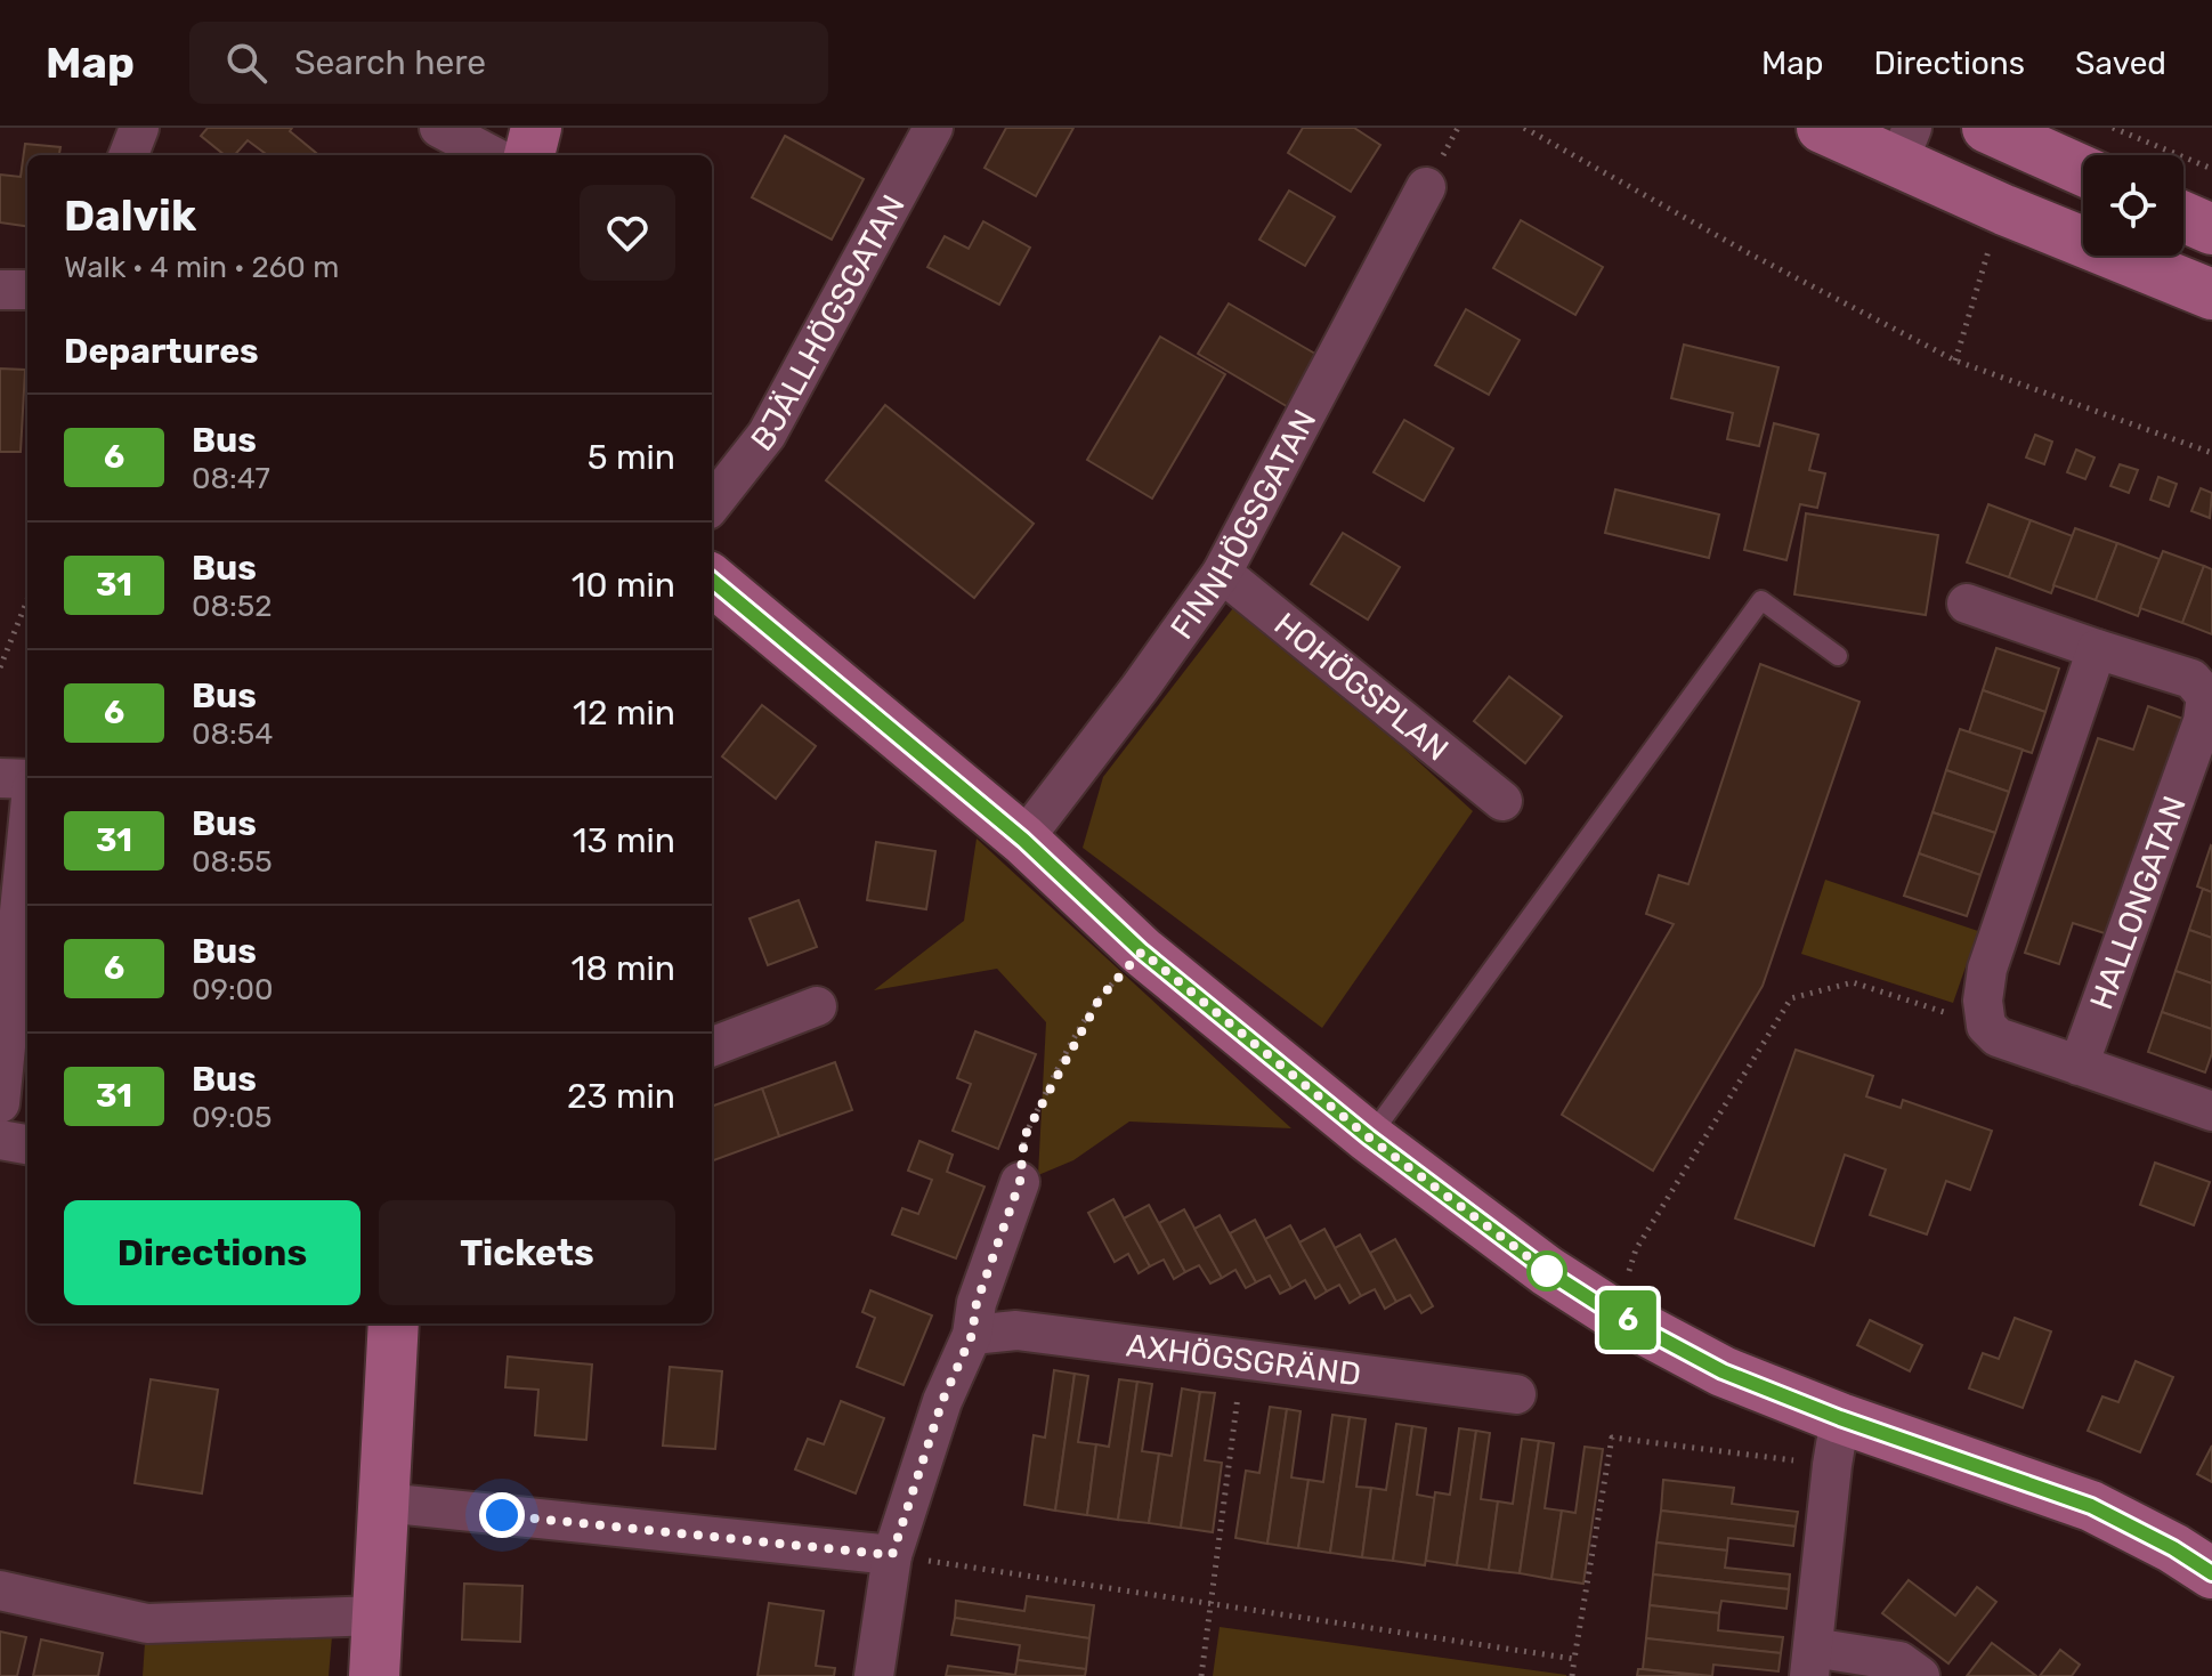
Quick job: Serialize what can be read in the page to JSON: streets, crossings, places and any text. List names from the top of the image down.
{
  "streets": {
    "street": [
      "BJÄLLHÖGSGATAN",
      "FINNHÖGSGATAN",
      "HOHÖGSPLAN",
      "HALLONGATAN",
      "AXHÖGSGRÄND"
    ]
  },
  "crossings": [
    ["FINNHÖGSGATAN", "HOHÖGSPLAN"]
  ],
  "lines": ["bus line 6"],
  "page": {
    "header": "Map",
    "search": "Search here",
    "nav": ["Map", "Directions", "Saved"],
    "on_map": "6",
    "heading": [
      ["Dalvik", "Walk · 4 min · 260 m"],
      "Departures"
    ],
    "list": [
      {
        "mark": "6",
        "name": "Bus",
        "note": "08:47",
        "value": "5 min"
      },
      {
        "mark": "31",
        "name": "Bus",
        "note": "08:52",
        "value": "10 min"
      },
      {
        "mark": "6",
        "name": "Bus",
        "note": "08:54",
        "value": "12 min"
      },
      {
        "mark": "31",
        "name": "Bus",
        "note": "08:55",
        "value": "13 min"
      },
      {
        "mark": "6",
        "name": "Bus",
        "note": "09:00",
        "value": "18 min"
      },
      {
        "mark": "31",
        "name": "Bus",
        "note": "09:05",
        "value": "23 min"
      }
    ],
    "buttons": ["Directions", "Tickets"]
  }
}
